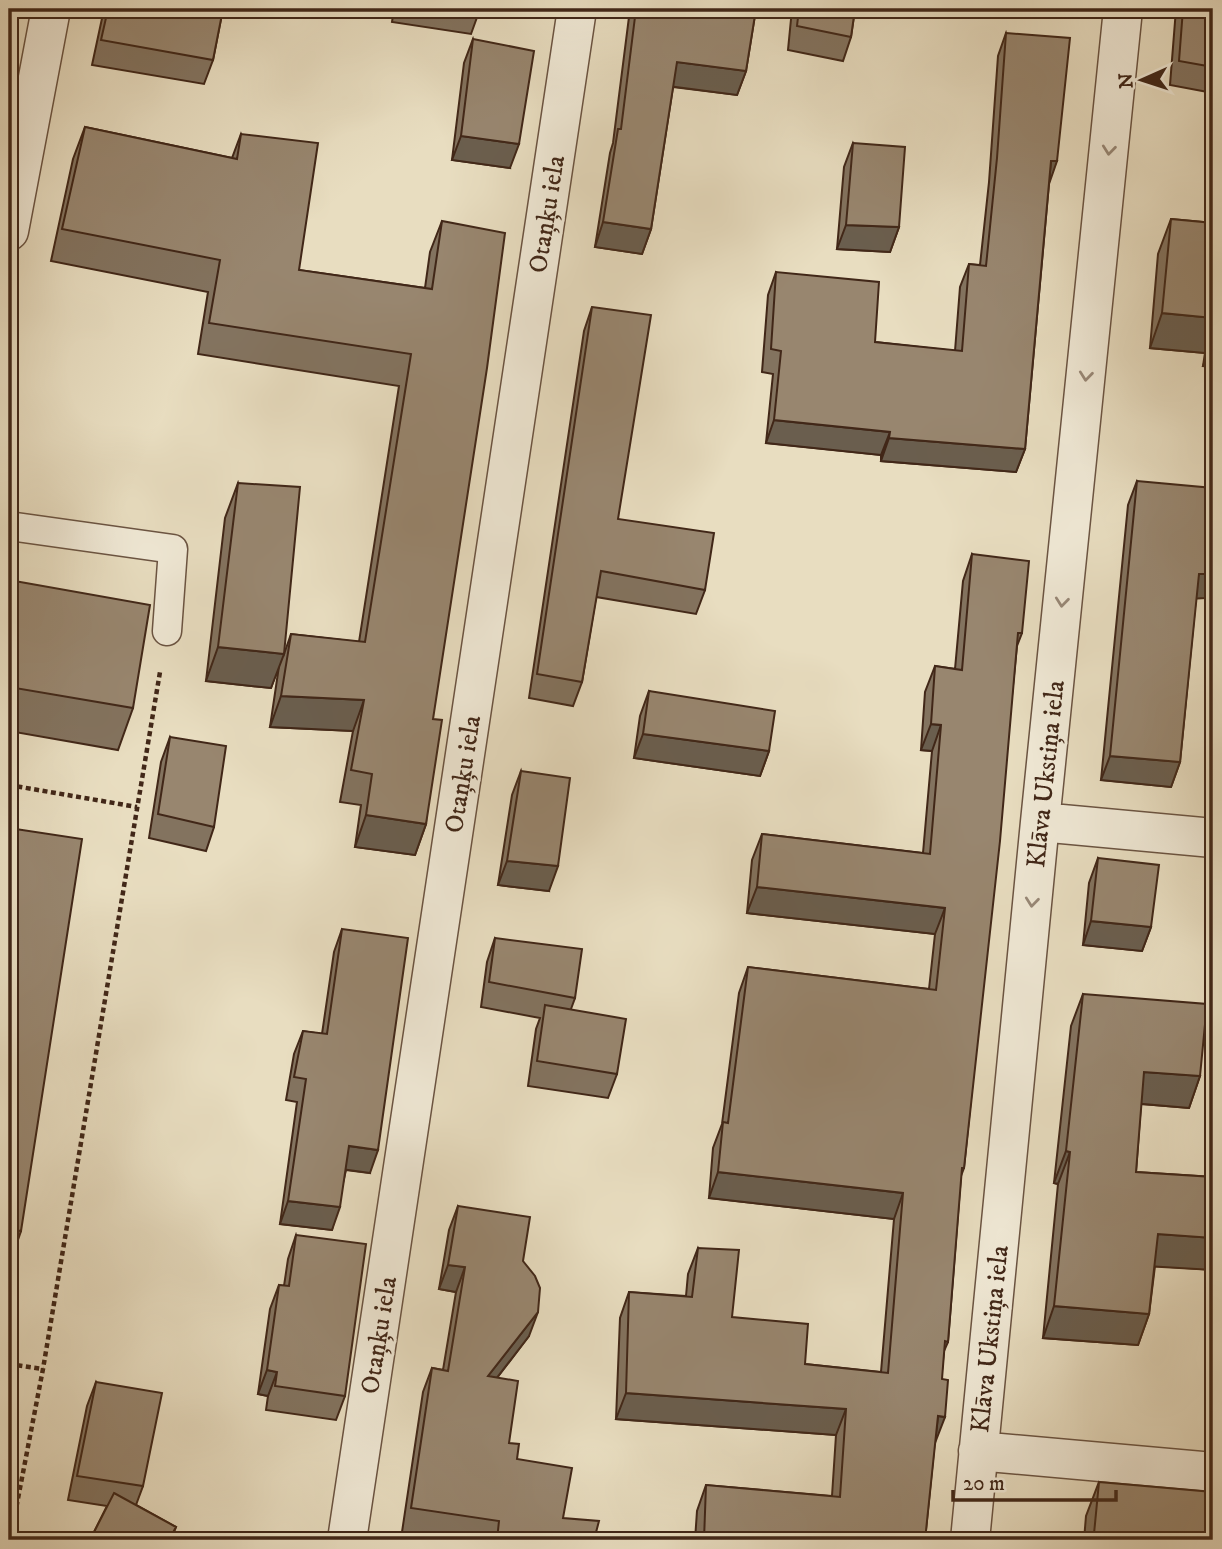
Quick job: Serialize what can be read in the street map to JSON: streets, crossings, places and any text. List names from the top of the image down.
{
  "streets": {
    "street": ["Otaņķu iela", "Klāva Ukstiņa iela"]
  },
  "one_way": ["Klāva Ukstiņa iela"],
  "scale_bar": "20 m",
  "north": "left"
}
